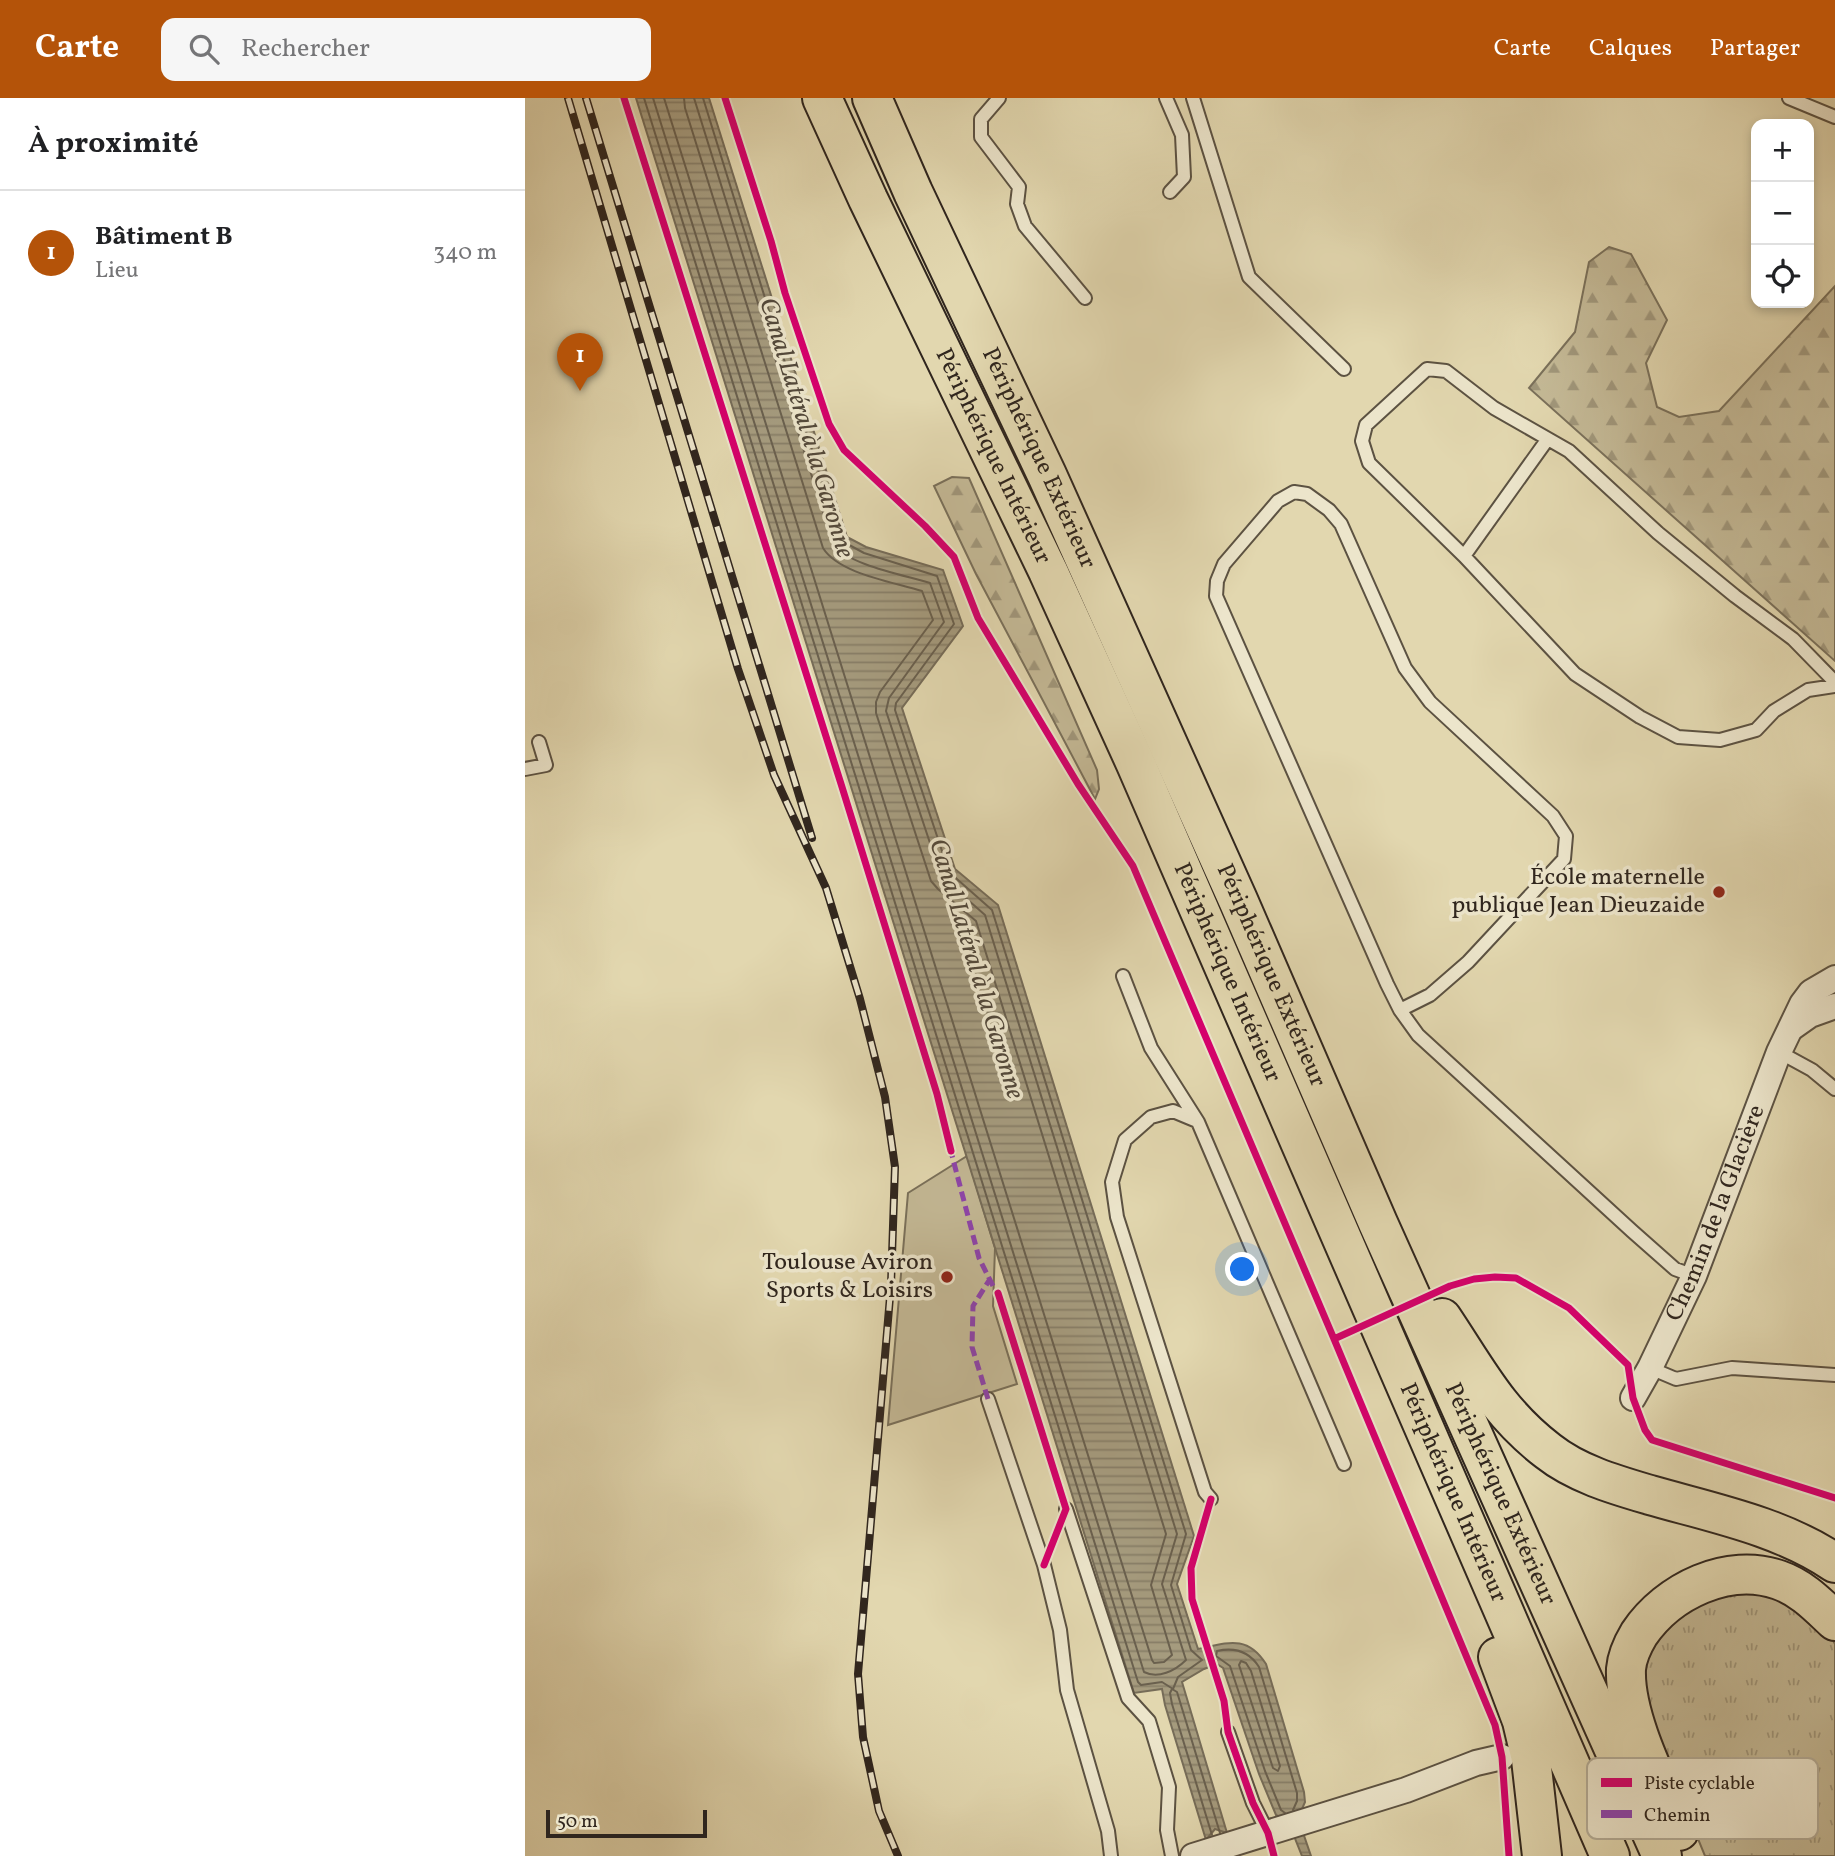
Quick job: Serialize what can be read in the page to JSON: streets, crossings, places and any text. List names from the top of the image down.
{
  "streets": {
    "highway": ["Périphérique Intérieur", "Périphérique Extérieur"],
    "street": ["Chemin de la Glacière"]
  },
  "water": ["Canal Latéral à la Garonne"],
  "places": ["École maternelle publique Jean Dieuzaide", "Toulouse Aviron Sports & Loisirs"],
  "legend": ["Piste cyclable", "Chemin"],
  "scale_bar": "50 m",
  "page": {
    "header": "Carte",
    "search": "Rechercher",
    "nav": ["Carte", "Calques", "Partager"],
    "heading": "À proximité",
    "map_buttons": ["+", "−"],
    "list": [
      {
        "mark": "1",
        "name": "Bâtiment B",
        "note": "Lieu",
        "value": "340 m"
      }
    ],
    "pins": "1",
    "scale": "50 m"
  }
}
